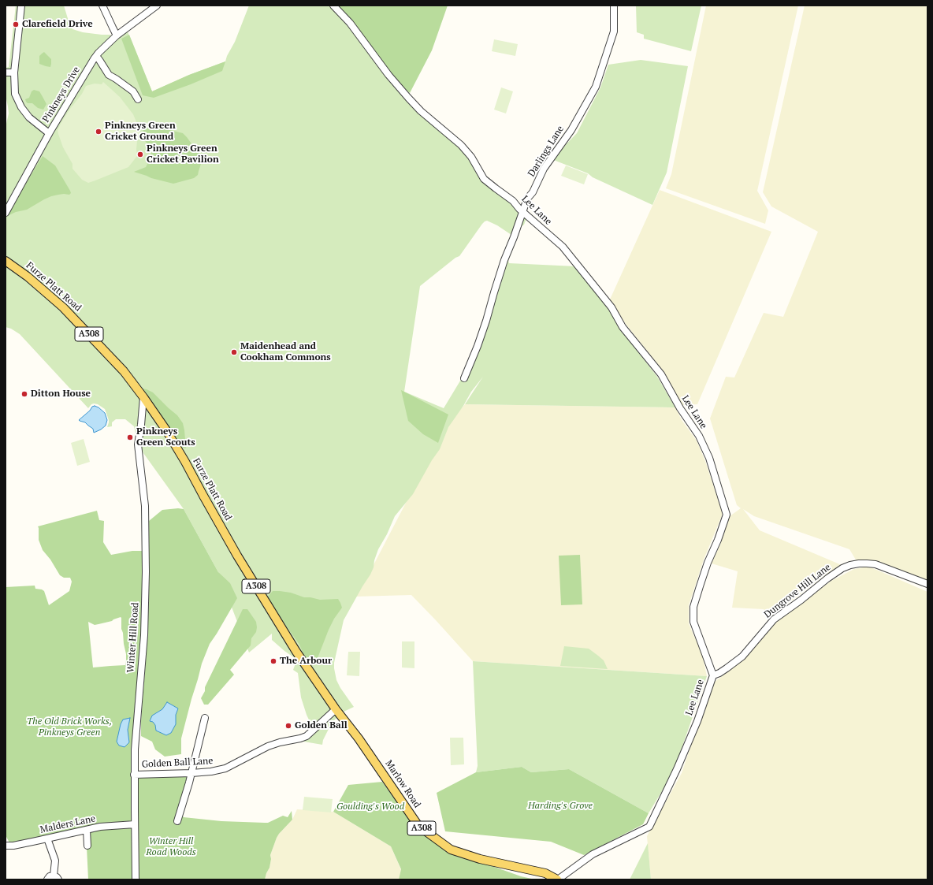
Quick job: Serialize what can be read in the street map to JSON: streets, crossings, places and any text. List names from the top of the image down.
{
  "streets": {
    "main road": ["Furze Platt Road", "A308", "Marlow Road"],
    "street": [
      "Pinkneys Drive",
      "Darlings Lane",
      "Lee Lane",
      "Dungrove Hill Lane",
      "Winter Hill Road",
      "Golden Ball Lane",
      "Malders Lane"
    ]
  },
  "crossings": [
    ["Darlings Lane", "Lee Lane"],
    ["Lee Lane", "Dungrove Hill Lane"],
    ["Lee Lane", "Marlow Road"],
    ["Furze Platt Road", "Winter Hill Road"],
    ["Furze Platt Road", "Golden Ball Lane"],
    ["Furze Platt Road", "Marlow Road"],
    ["Winter Hill Road", "Golden Ball Lane"],
    ["Winter Hill Road", "Malders Lane"],
    ["Golden Ball Lane", "Marlow Road"]
  ],
  "parks": [
    "The Old Brick Works, Pinkneys Green",
    "Harding's Grove",
    "Goulding's Wood",
    "Winter Hill Road Woods"
  ],
  "places": [
    "Clarefield Drive",
    "Pinkneys Green Cricket Ground",
    "Pinkneys Green Cricket Pavilion",
    "Maidenhead and Cookham Commons",
    "Ditton House",
    "Pinkneys Green Scouts",
    "The Arbour",
    "Golden Ball"
  ]
}
